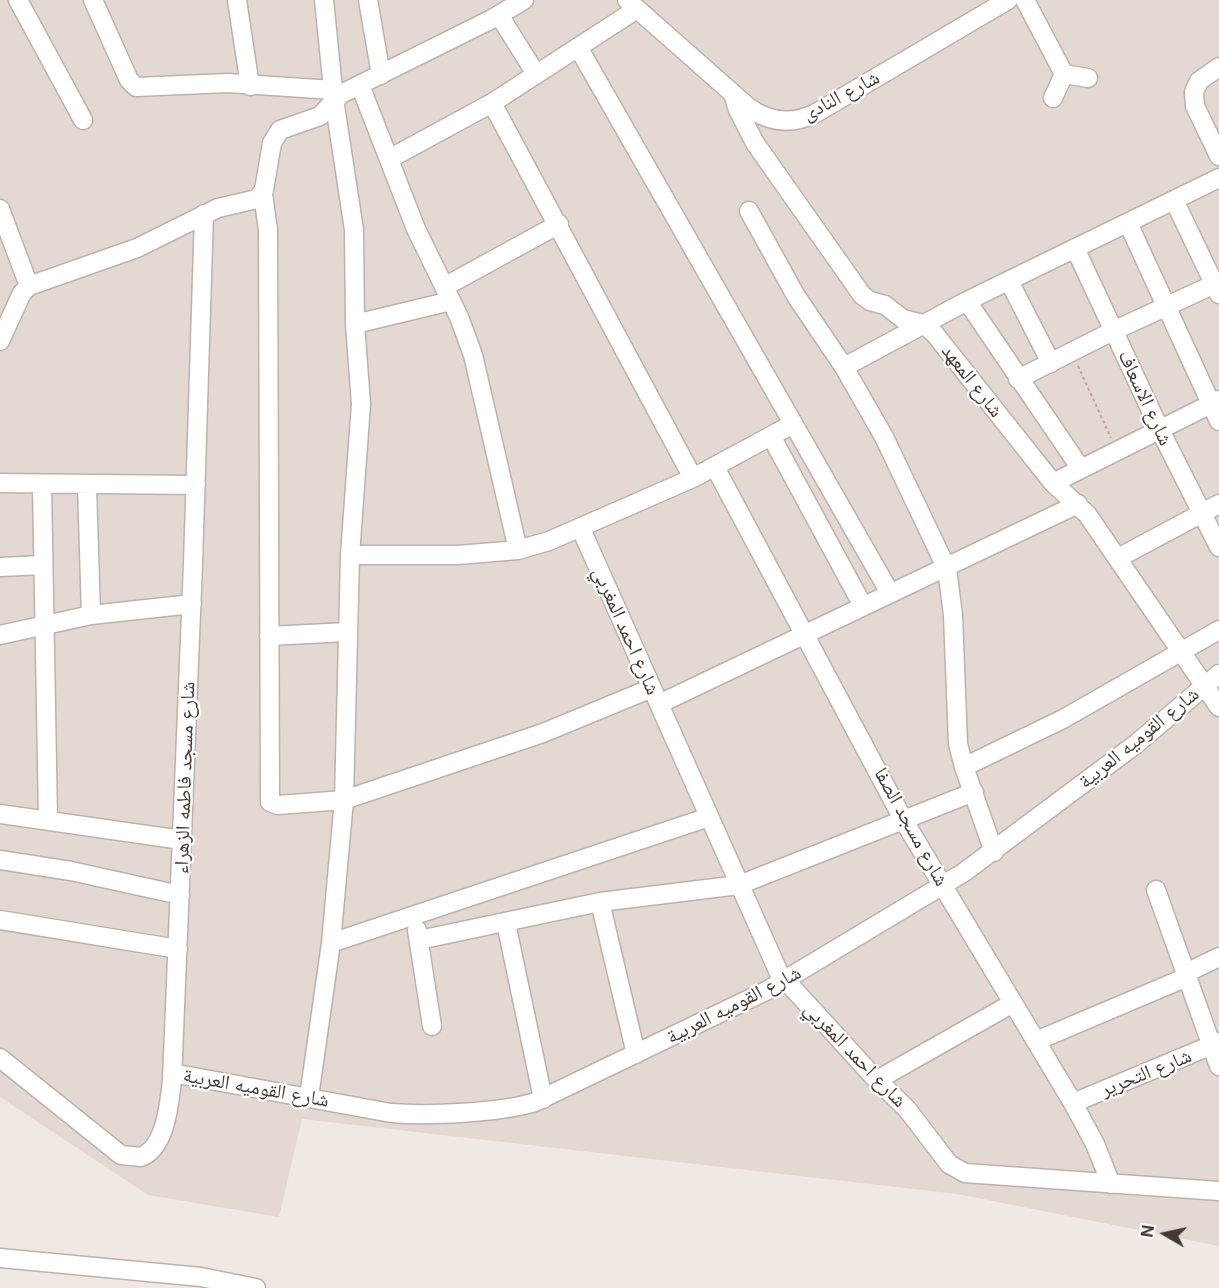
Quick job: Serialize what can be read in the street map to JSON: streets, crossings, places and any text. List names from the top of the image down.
{
  "streets": {
    "street": [
      "شارع النادى",
      "شارع المعهد",
      "شارع الاسعاف",
      "شارع احمد المغربي",
      "شارع القوميه العربية",
      "شارع مسجد فاطمه الزهراء",
      "شارع مسجد الصفا",
      "شارع التحرير"
    ]
  },
  "crossings": [
    ["شارع النادى", "شارع المعهد"],
    ["شارع المعهد", "شارع القوميه العربية"],
    ["شارع احمد المغربي", "شارع القوميه العربية"],
    ["شارع احمد المغربي", "شارع مسجد الصفا"],
    ["شارع القوميه العربية", "شارع مسجد فاطمه الزهراء"],
    ["شارع القوميه العربية", "شارع مسجد الصفا"],
    ["شارع مسجد الصفا", "شارع التحرير"]
  ],
  "north": "left"
}
